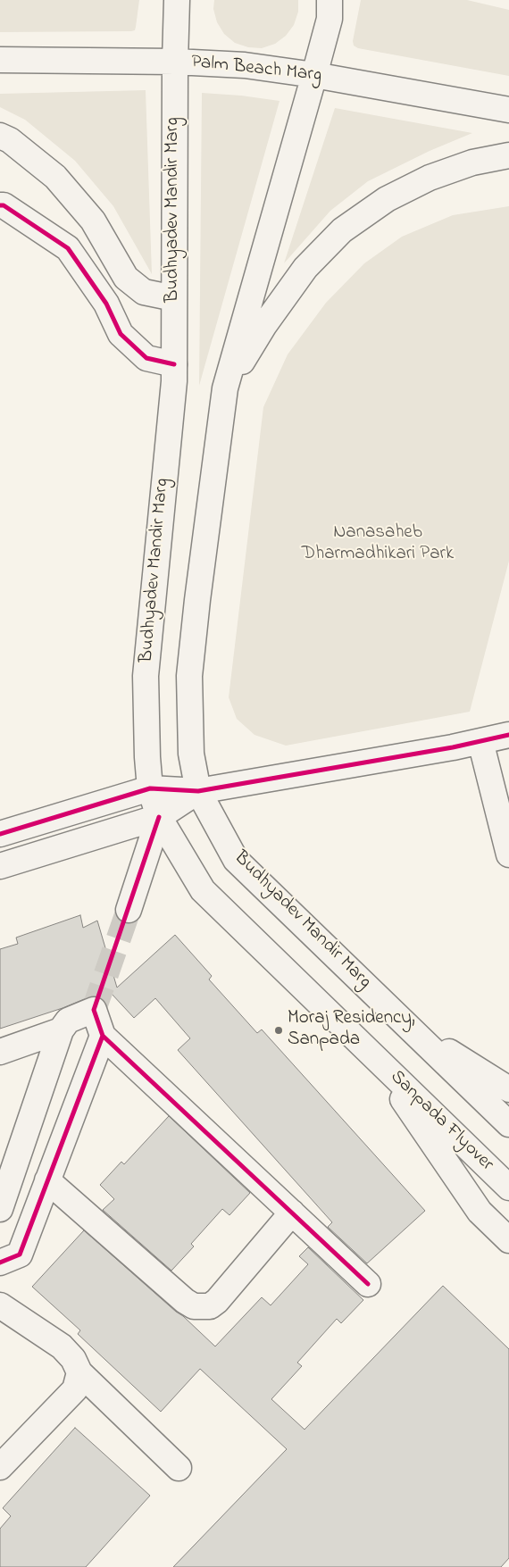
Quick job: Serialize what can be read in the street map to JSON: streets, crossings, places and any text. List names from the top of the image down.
{
  "streets": {
    "main road": ["Palm Beach Marg", "Budhyadev Mandir Marg", "Sanpada Flyover"]
  },
  "crossings": [
    ["Palm Beach Marg", "Budhyadev Mandir Marg"],
    ["Budhyadev Mandir Marg", "Sanpada Flyover"]
  ],
  "parks": ["Nanasaheb Dharmadhikari Park"],
  "places": ["Moraj Residency, Sanpada"]
}
